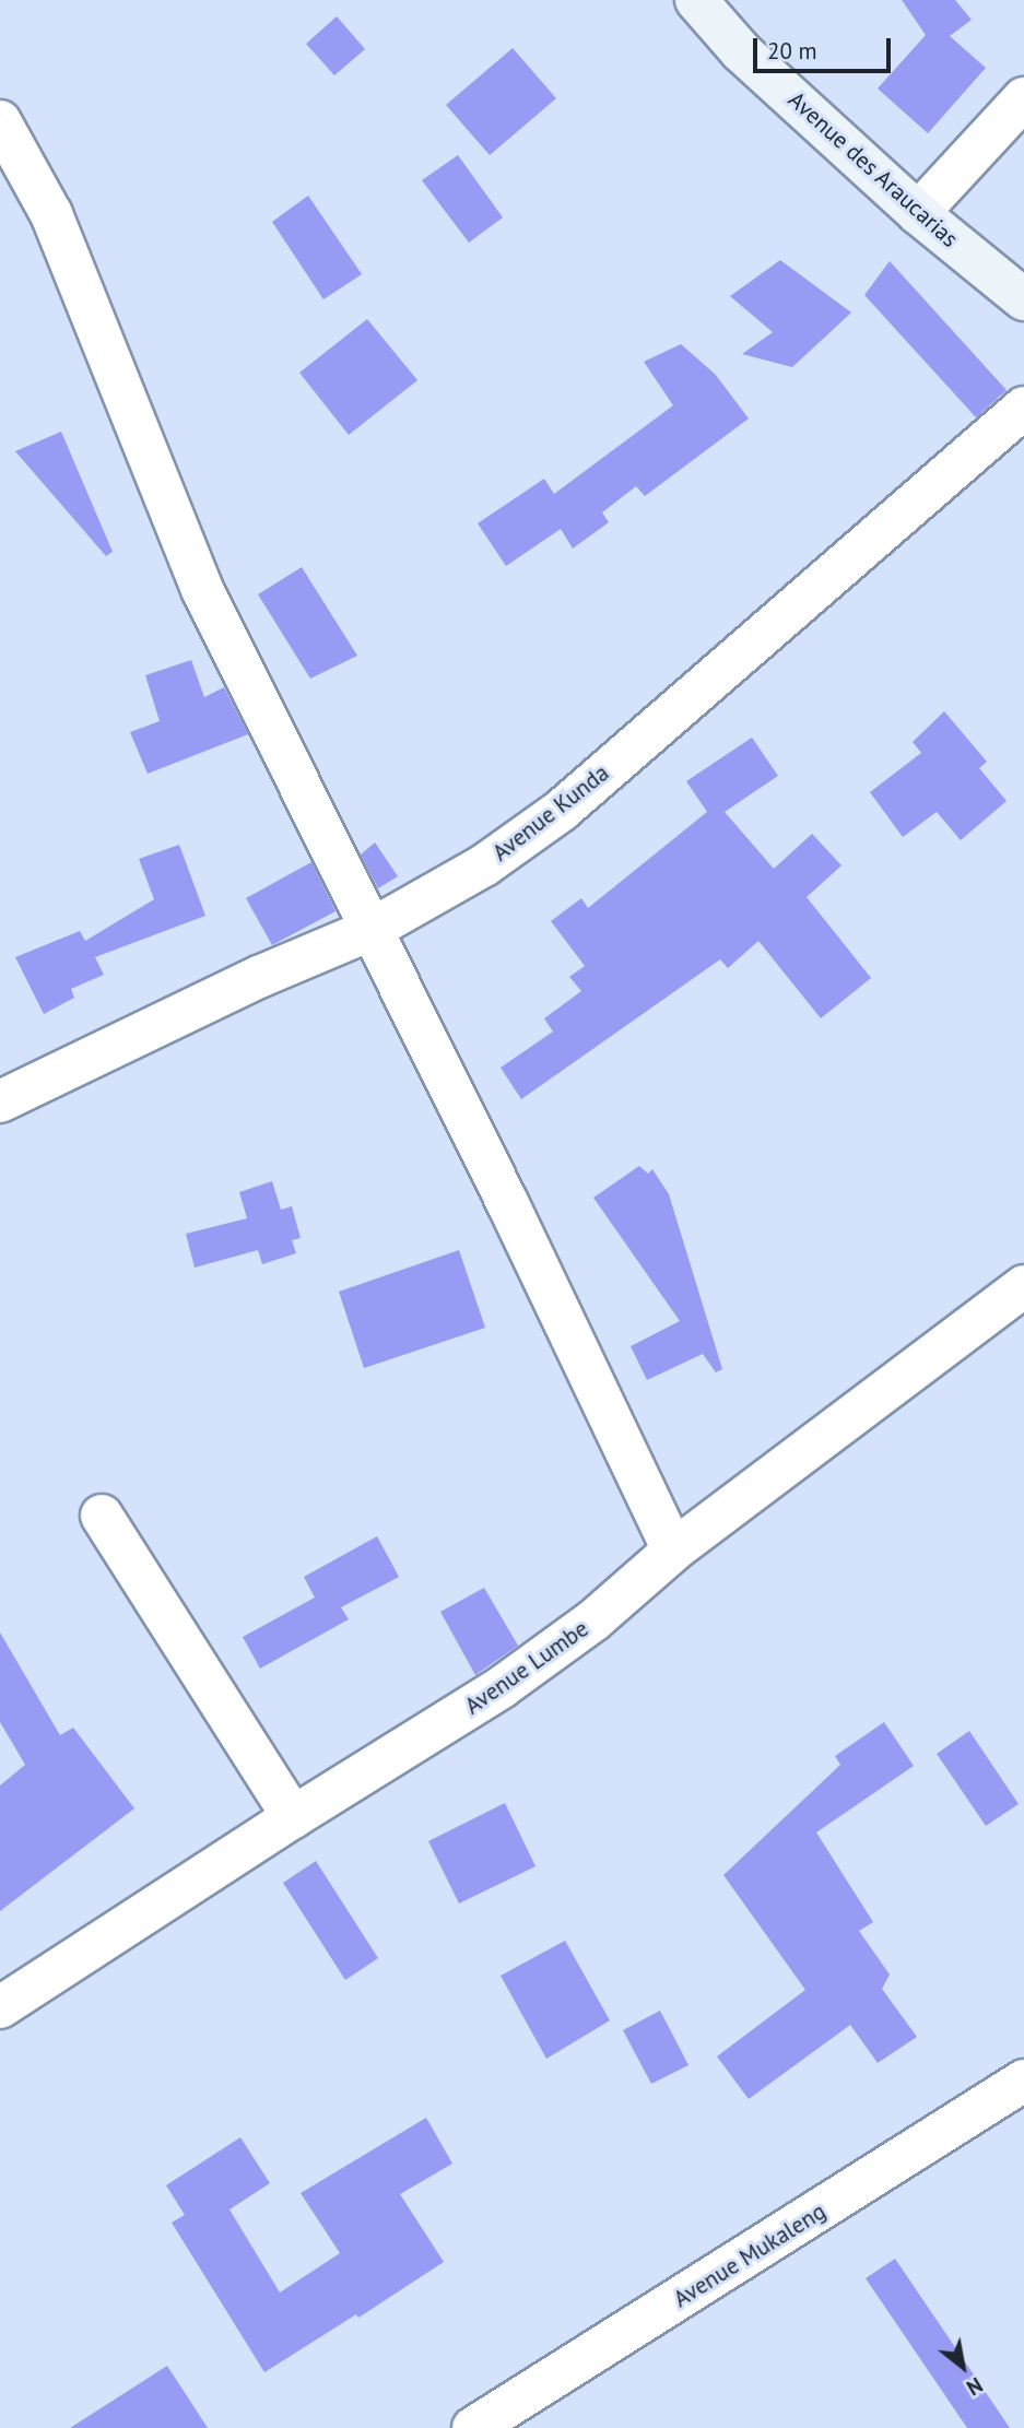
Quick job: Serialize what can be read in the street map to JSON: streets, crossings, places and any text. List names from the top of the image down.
{
  "streets": {
    "street": [
      "Avenue des Araucarias",
      "Avenue Kunda",
      "Avenue Lumbe",
      "Avenue Mukaleng"
    ]
  },
  "scale_bar": "20 m",
  "north": "bottom right"
}
